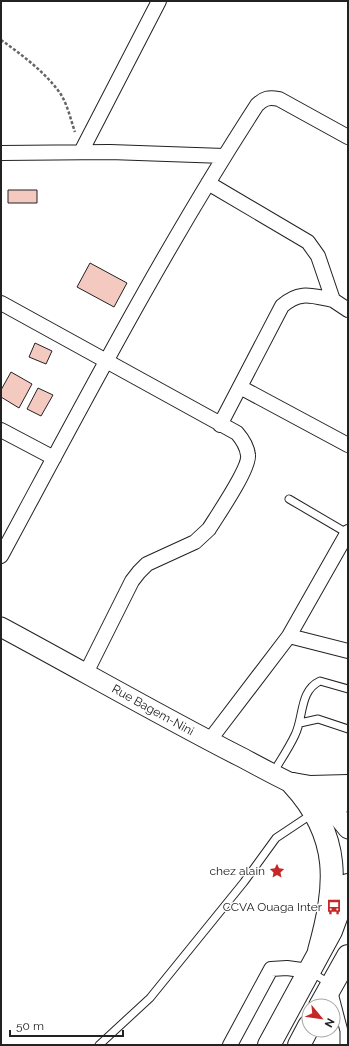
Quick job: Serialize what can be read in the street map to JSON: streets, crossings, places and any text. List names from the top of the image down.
{
  "streets": {
    "street": ["Rue Bagem-Nini"]
  },
  "places": {
    "place": ["chez alain"],
    "bus stop": ["CCVA Ouaga Inter"]
  },
  "scale_bar": "50 m",
  "north": "bottom right"
}
